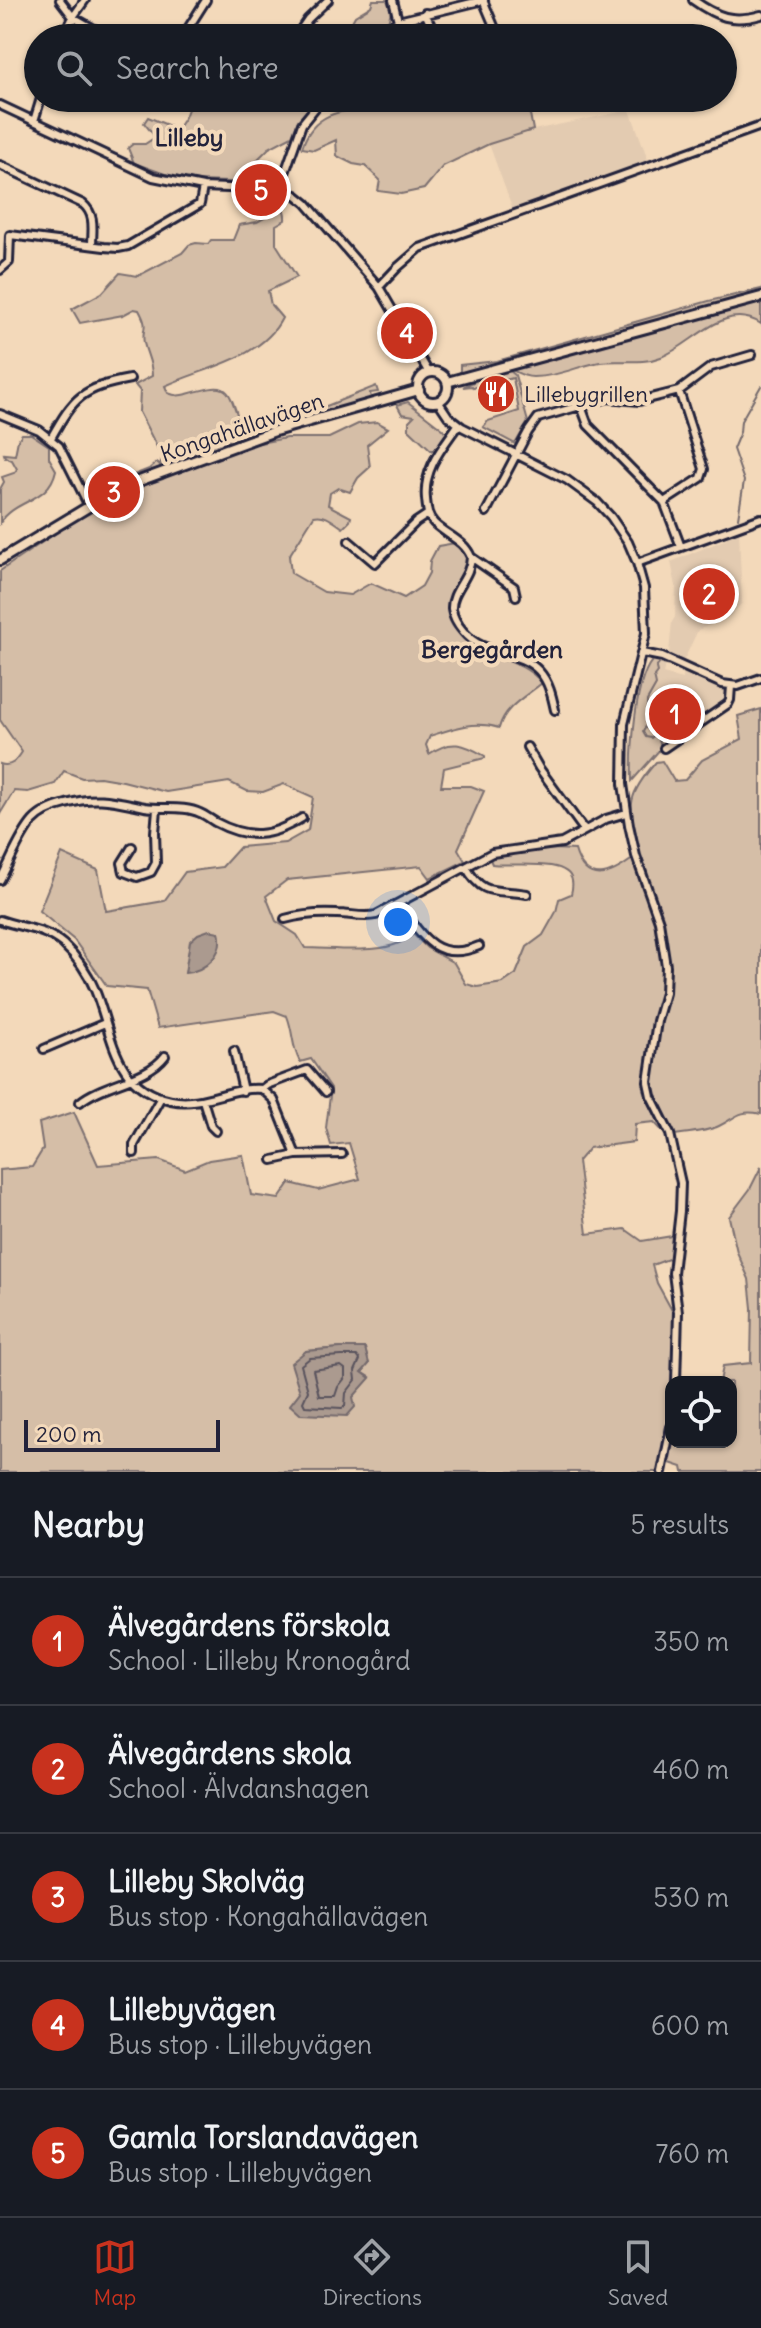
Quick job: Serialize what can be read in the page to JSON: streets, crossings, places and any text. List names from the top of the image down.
{
  "streets": {
    "street": ["Kongahällavägen"]
  },
  "districts": ["Lilleby", "Bergegården"],
  "places": {
    "restaurant": ["Lillebygrillen"]
  },
  "scale_bar": "200 m",
  "page": {
    "search": "Search here",
    "pins": [
      "5",
      "4",
      "3",
      "2",
      "1"
    ],
    "scale": "200 m",
    "heading": ["Nearby", "5 results"],
    "list": [
      {
        "mark": "1",
        "name": "Älvegårdens förskola",
        "note": "School · Lilleby Kronogård",
        "value": "350 m"
      },
      {
        "mark": "2",
        "name": "Älvegårdens skola",
        "note": "School · Älvdanshagen",
        "value": "460 m"
      },
      {
        "mark": "3",
        "name": "Lilleby Skolväg",
        "note": "Bus stop · Kongahällavägen",
        "value": "530 m"
      },
      {
        "mark": "4",
        "name": "Lillebyvägen",
        "note": "Bus stop · Lillebyvägen",
        "value": "600 m"
      },
      {
        "mark": "5",
        "name": "Gamla Torslandavägen",
        "note": "Bus stop · Lillebyvägen",
        "value": "760 m"
      }
    ],
    "nav": ["Map", "Directions", "Saved"]
  }
}
